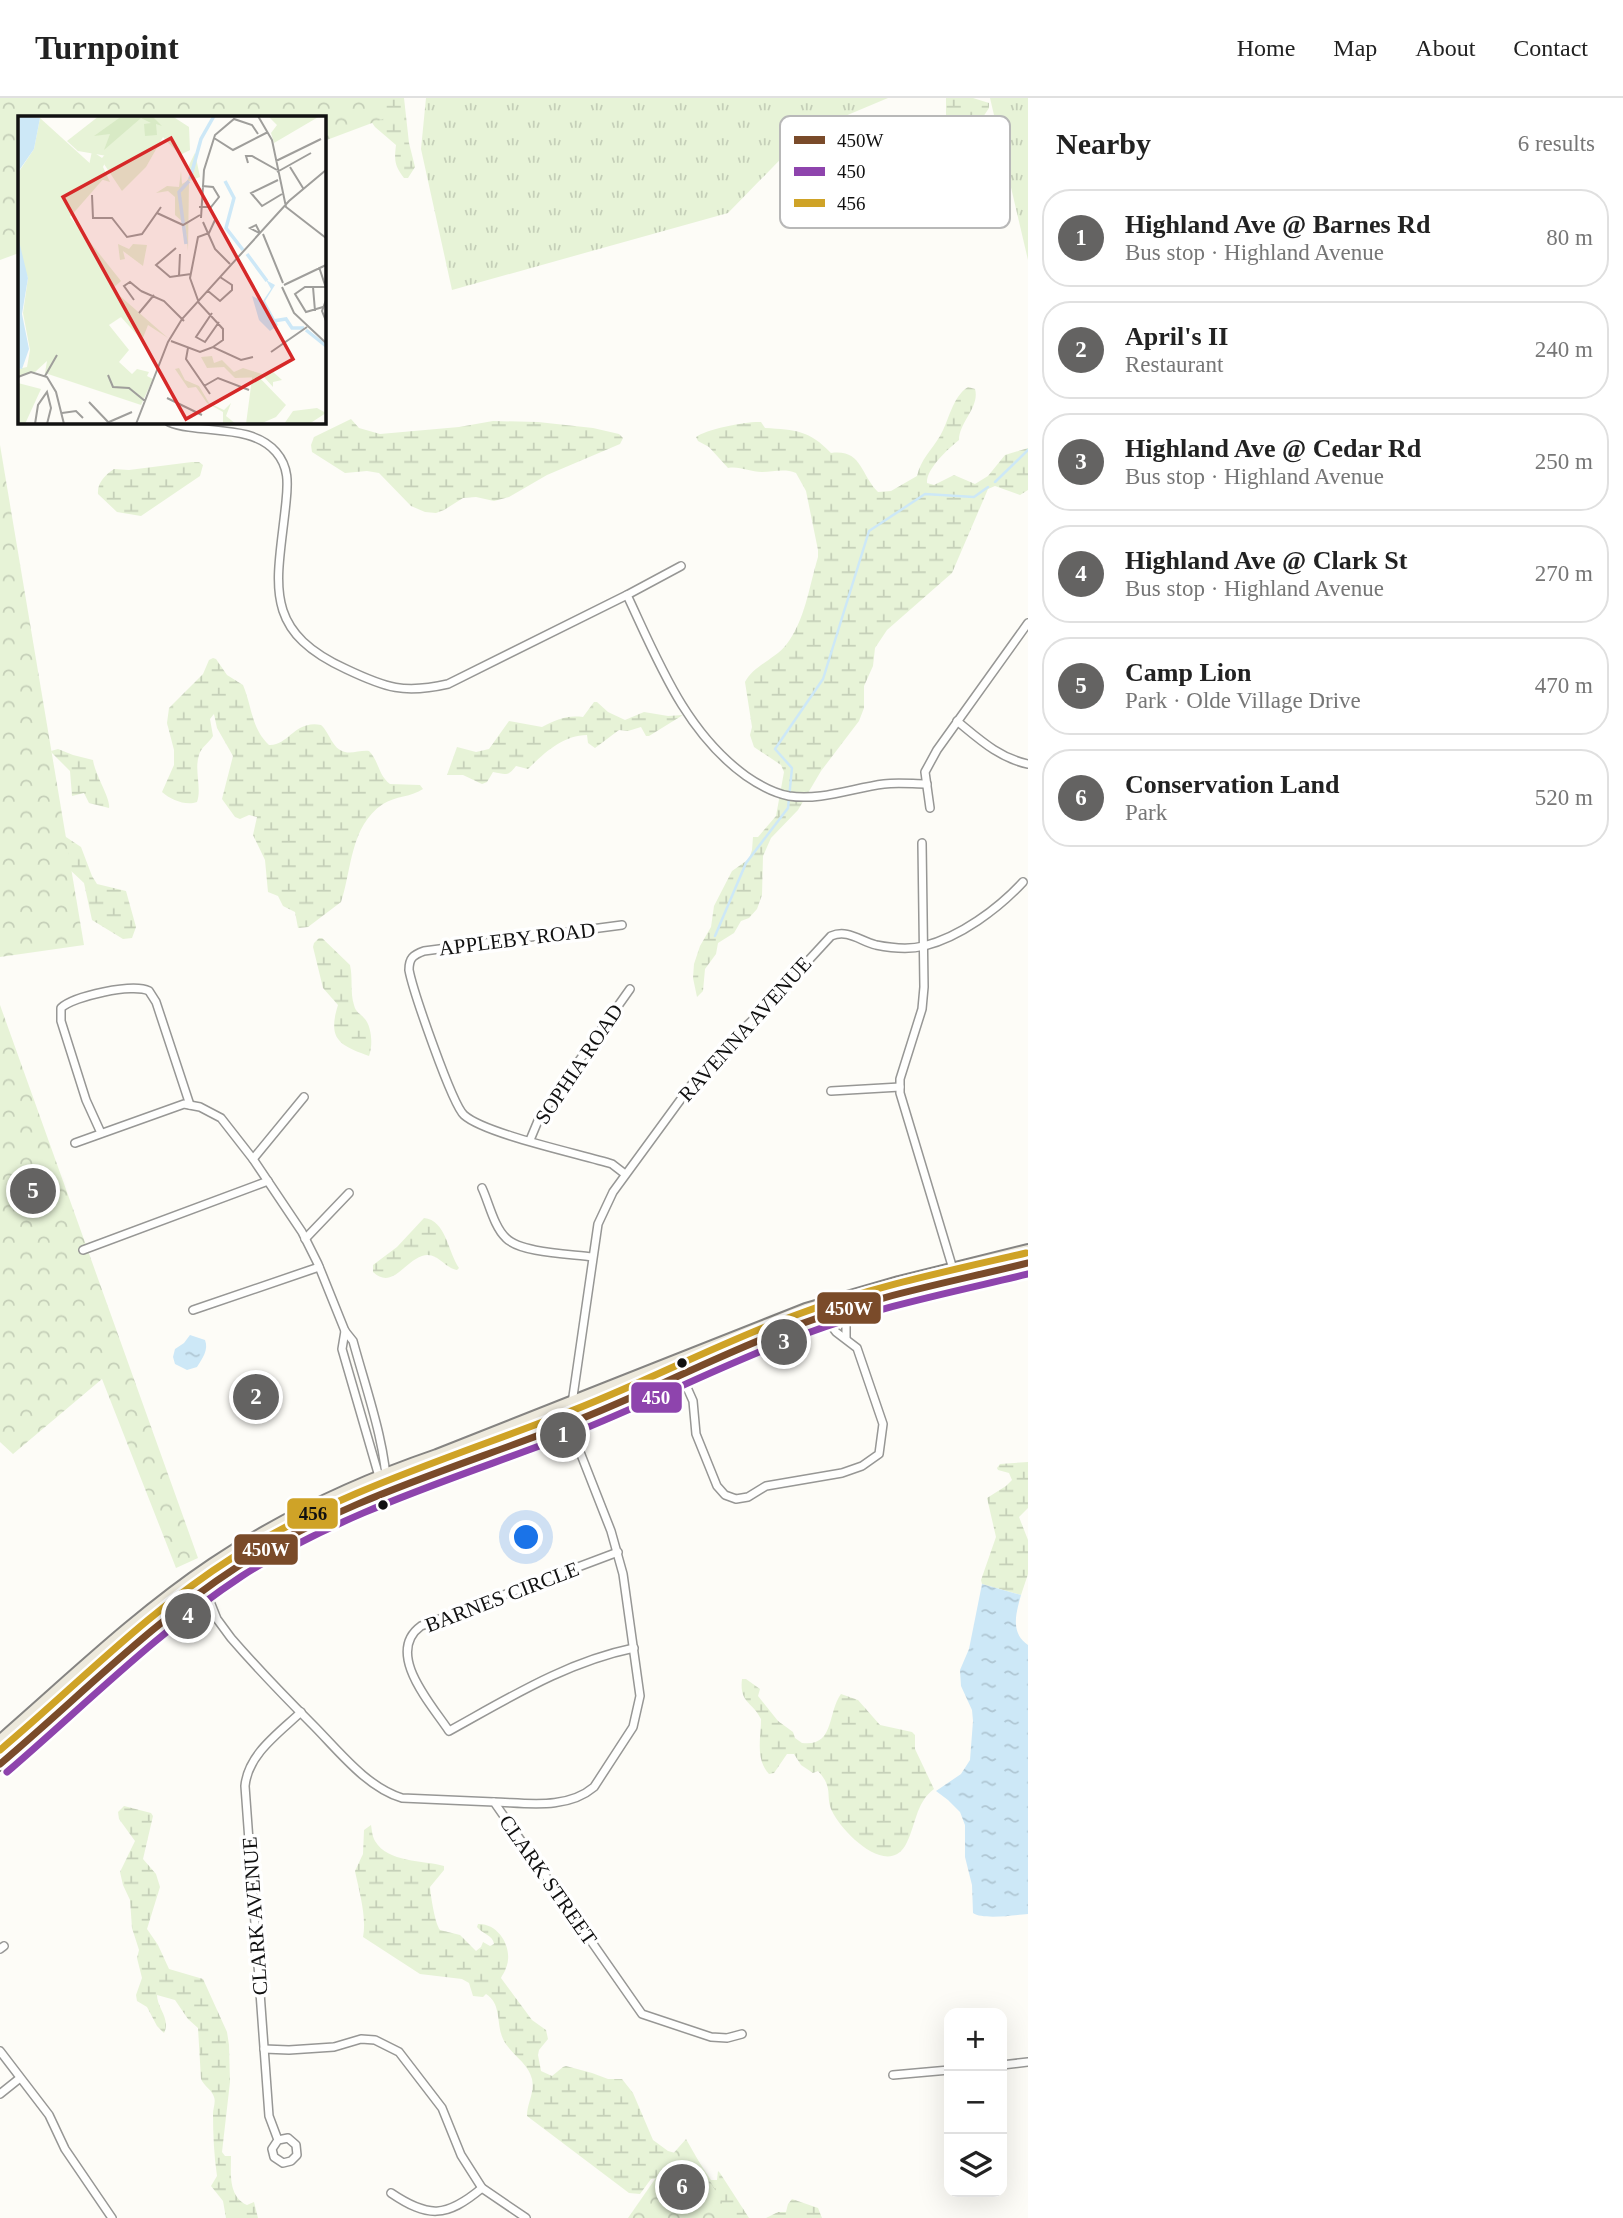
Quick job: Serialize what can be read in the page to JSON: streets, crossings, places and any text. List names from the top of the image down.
{
  "streets": {
    "street": [
      "APPLEBY ROAD",
      "RAVENNA AVENUE",
      "SOPHIA ROAD",
      "BARNES CIRCLE",
      "CLARK STREET",
      "CLARK AVENUE"
    ]
  },
  "crossings": [
    ["APPLEBY ROAD", "SOPHIA ROAD"],
    ["CLARK STREET", "CLARK AVENUE"]
  ],
  "lines": ["transit line 456", "transit line 450W", "transit line 450"],
  "legend": ["450W", "450", "456"],
  "page": {
    "header": "Turnpoint",
    "nav": [
      "Home",
      "Map",
      "About",
      "Contact"
    ],
    "heading": ["Nearby", "6 results"],
    "list": [
      {
        "mark": "1",
        "name": "Highland Ave @ Barnes Rd",
        "note": "Bus stop · Highland Avenue",
        "value": "80 m"
      },
      {
        "mark": "2",
        "name": "April's II",
        "note": "Restaurant",
        "value": "240 m"
      },
      {
        "mark": "3",
        "name": "Highland Ave @ Cedar Rd",
        "note": "Bus stop · Highland Avenue",
        "value": "250 m"
      },
      {
        "mark": "4",
        "name": "Highland Ave @ Clark St",
        "note": "Bus stop · Highland Avenue",
        "value": "270 m"
      },
      {
        "mark": "5",
        "name": "Camp Lion",
        "note": "Park · Olde Village Drive",
        "value": "470 m"
      },
      {
        "mark": "6",
        "name": "Conservation Land",
        "note": "Park",
        "value": "520 m"
      }
    ],
    "pins": [
      "5",
      "3",
      "2",
      "1",
      "4",
      "6"
    ],
    "map_buttons": ["+", "−"]
  }
}
